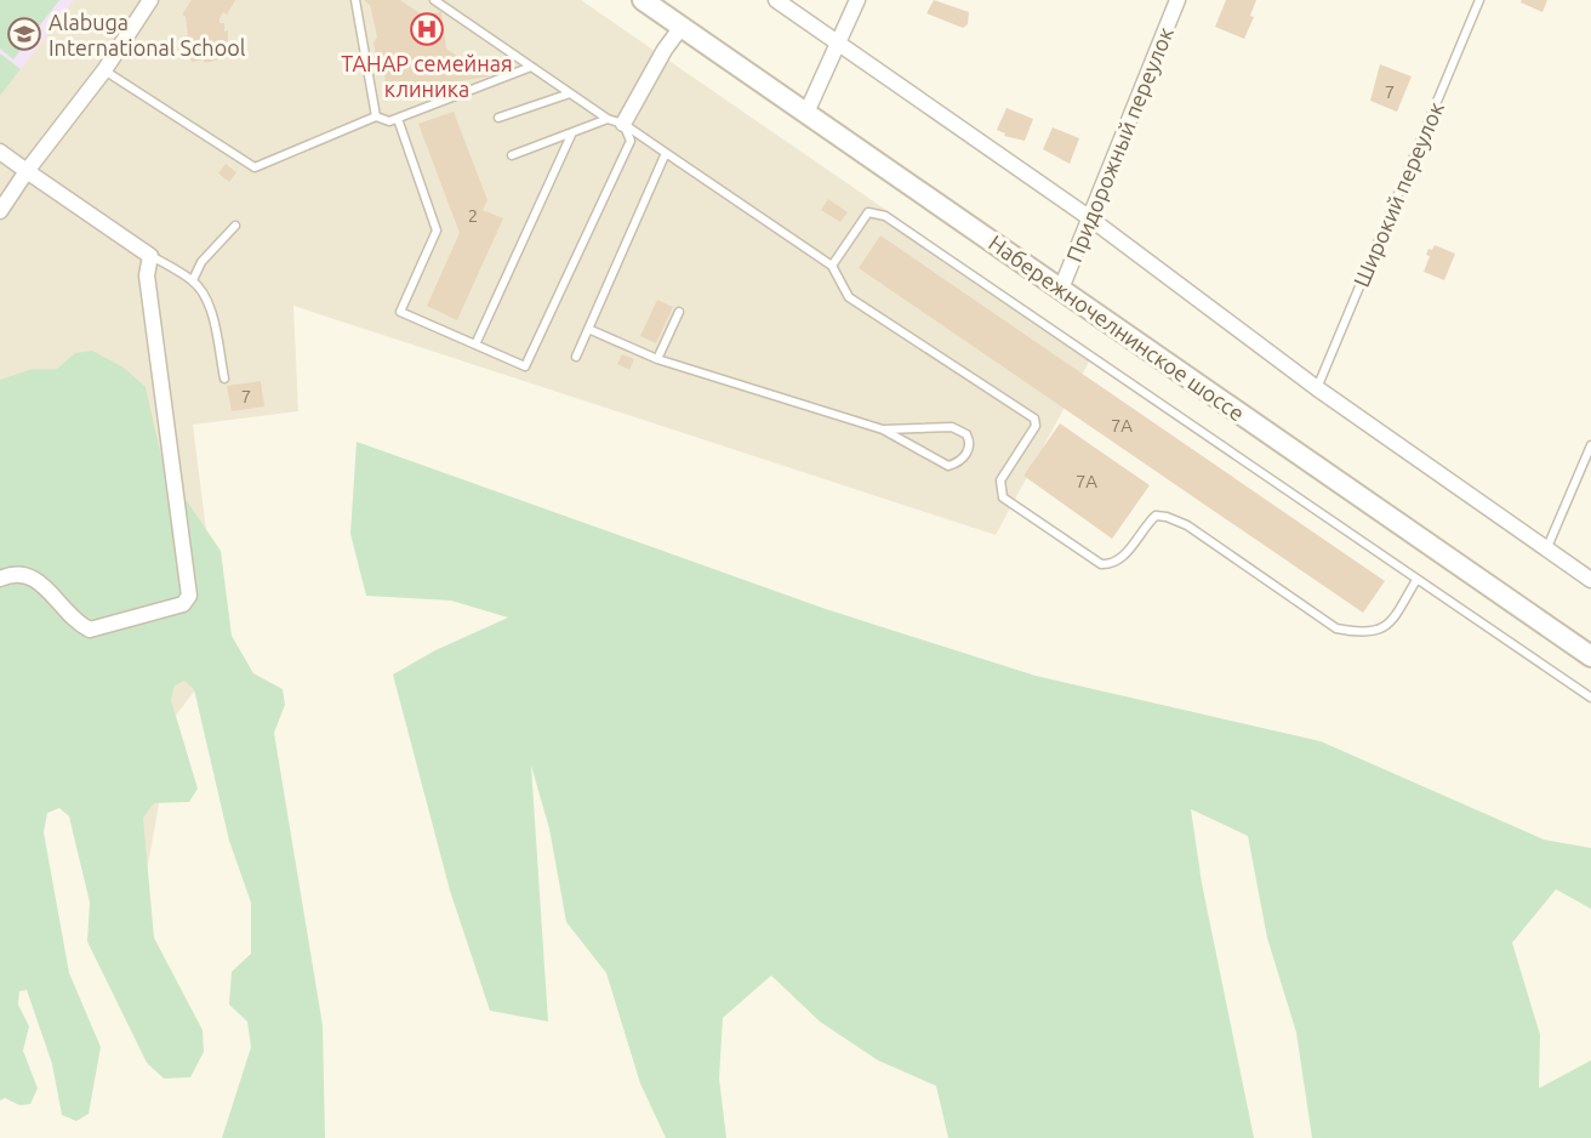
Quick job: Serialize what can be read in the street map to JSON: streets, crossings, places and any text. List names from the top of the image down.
{
  "streets": {
    "main road": ["Набережночелнинское шоссе"],
    "street": ["Придорожный переулок"],
    "lane": ["Широкий переулок"]
  },
  "crossings": [
    ["Придорожный переулок", "Набережночелнинское шоссе"]
  ],
  "places": {
    "hospital": ["ТАНАР семейная клиника"],
    "school or university": ["Alabuga International School"]
  },
  "house_numbers": [
    "7",
    "2",
    "7",
    "7А",
    "7А"
  ]
}
